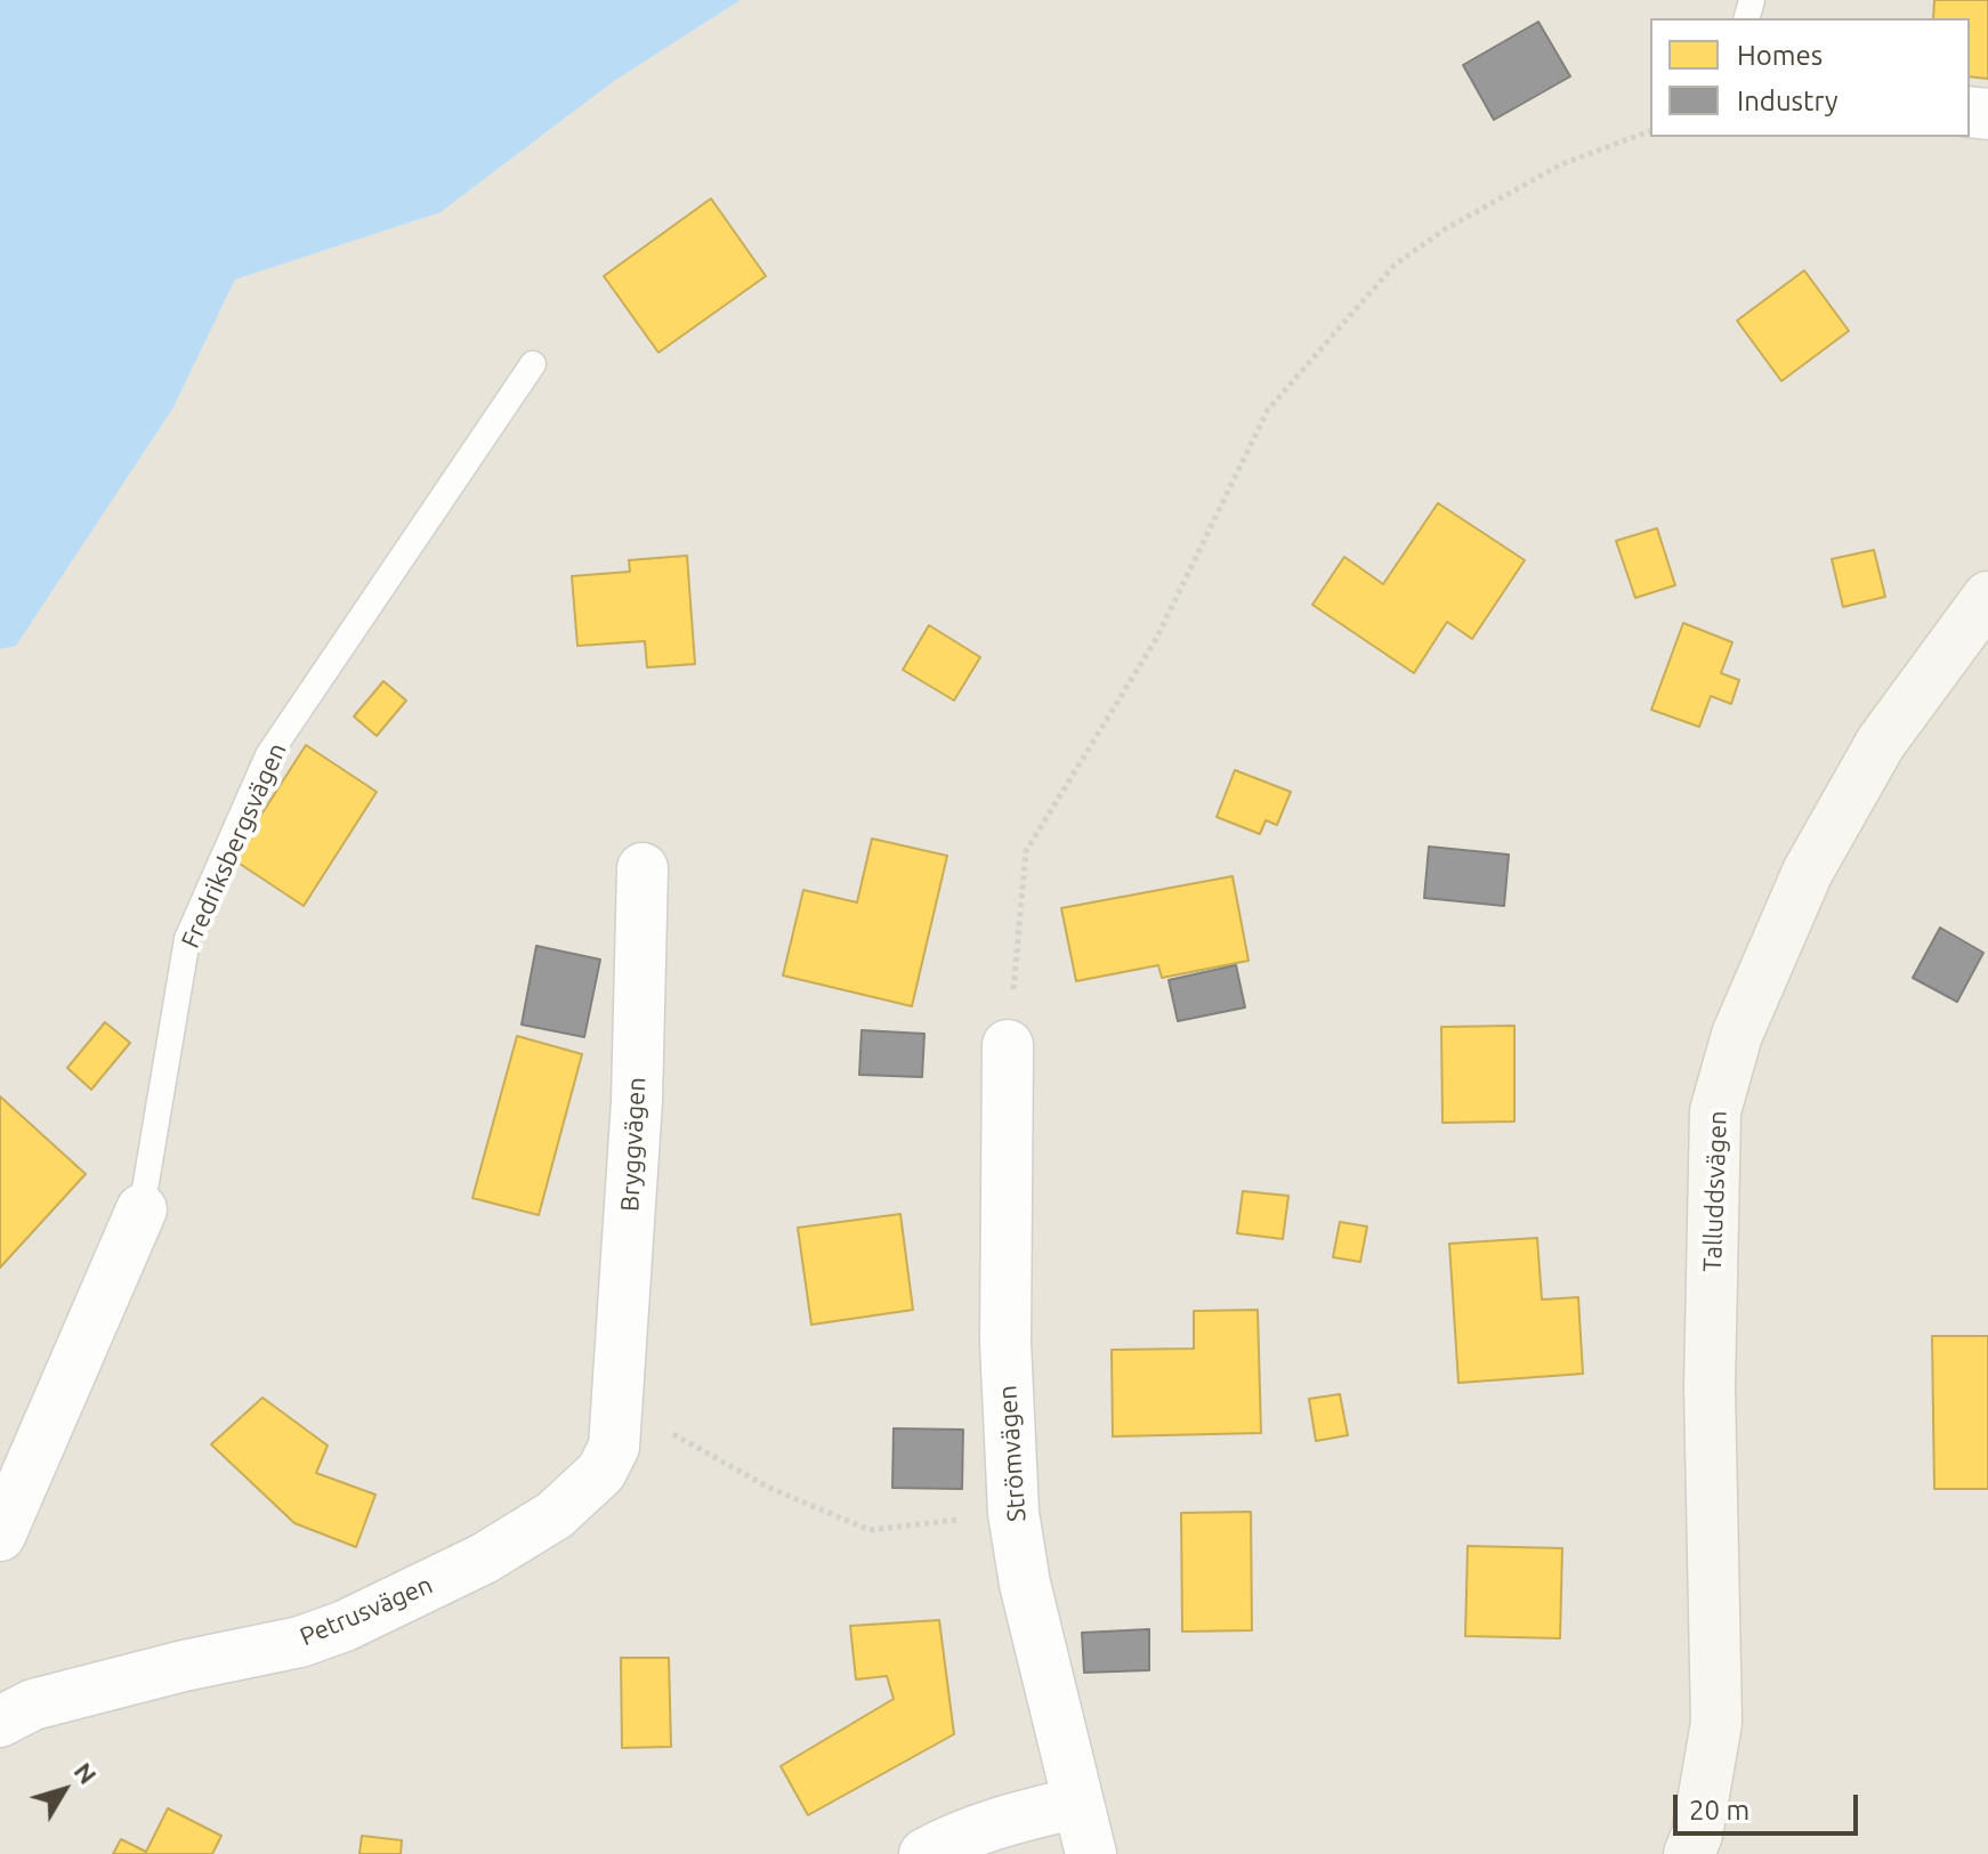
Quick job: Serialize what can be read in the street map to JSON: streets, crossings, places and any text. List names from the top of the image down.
{
  "streets": {
    "street": [
      "Fredriksbergsvägen",
      "Bryggvägen",
      "Talluddsvägen",
      "Strömvägen",
      "Petrusvägen"
    ]
  },
  "crossings": [
    ["Bryggvägen", "Petrusvägen"]
  ],
  "legend": ["Homes", "Industry"],
  "scale_bar": "20 m",
  "north": "top right"
}
